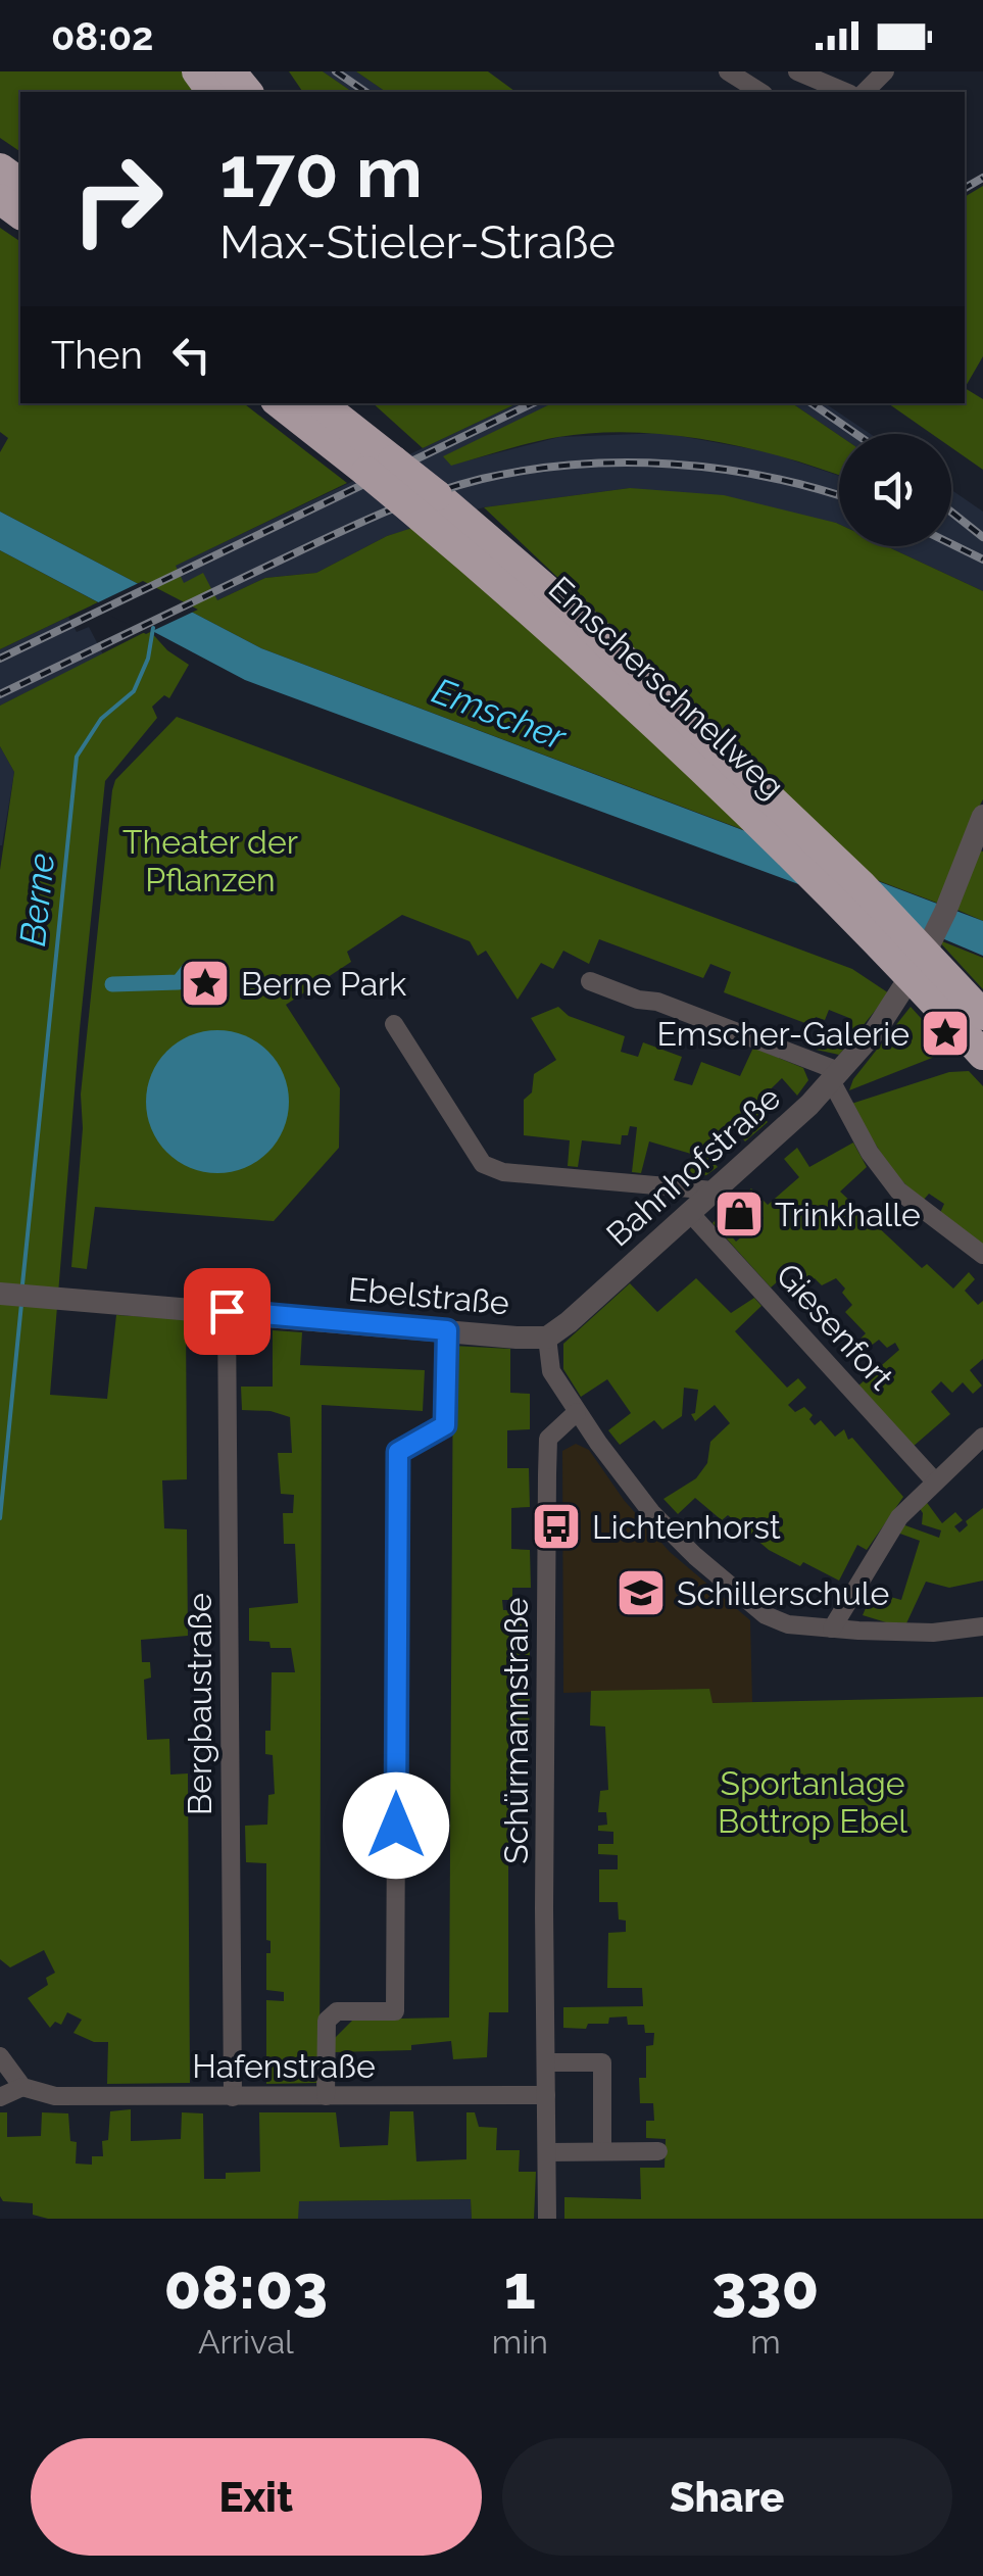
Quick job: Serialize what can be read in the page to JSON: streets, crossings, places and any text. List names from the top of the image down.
{
  "streets": {
    "highway": ["Emscherschnellweg"],
    "street": [
      "Bahnhofstraße",
      "Ebelstraße",
      "Giesenfort",
      "Bergbaustraße",
      "Schürmannstraße",
      "Hafenstraße"
    ]
  },
  "crossings": [
    ["Bahnhofstraße", "Ebelstraße"],
    ["Bahnhofstraße", "Giesenfort"],
    ["Ebelstraße", "Bergbaustraße"],
    ["Bergbaustraße", "Hafenstraße"],
    ["Schürmannstraße", "Hafenstraße"]
  ],
  "water": ["Emscher", "Berne"],
  "parks": ["Theater der Pflanzen", "Sportanlage Bottrop Ebel"],
  "places": {
    "place": ["Berne Park", "Emscher-Galerie"],
    "shop": ["Trinkhalle"],
    "bus stop": ["Lichtenhorst"],
    "school or university": ["Schillerschule"]
  },
  "page": {
    "status": "08:02",
    "turn": ["170 m", "Max-Stieler-Straße"],
    "then": "Then",
    "eta": [
      "08:03",
      "Arrival",
      "1",
      "min",
      "330",
      "m"
    ],
    "buttons": ["Exit", "Share"]
  }
}
